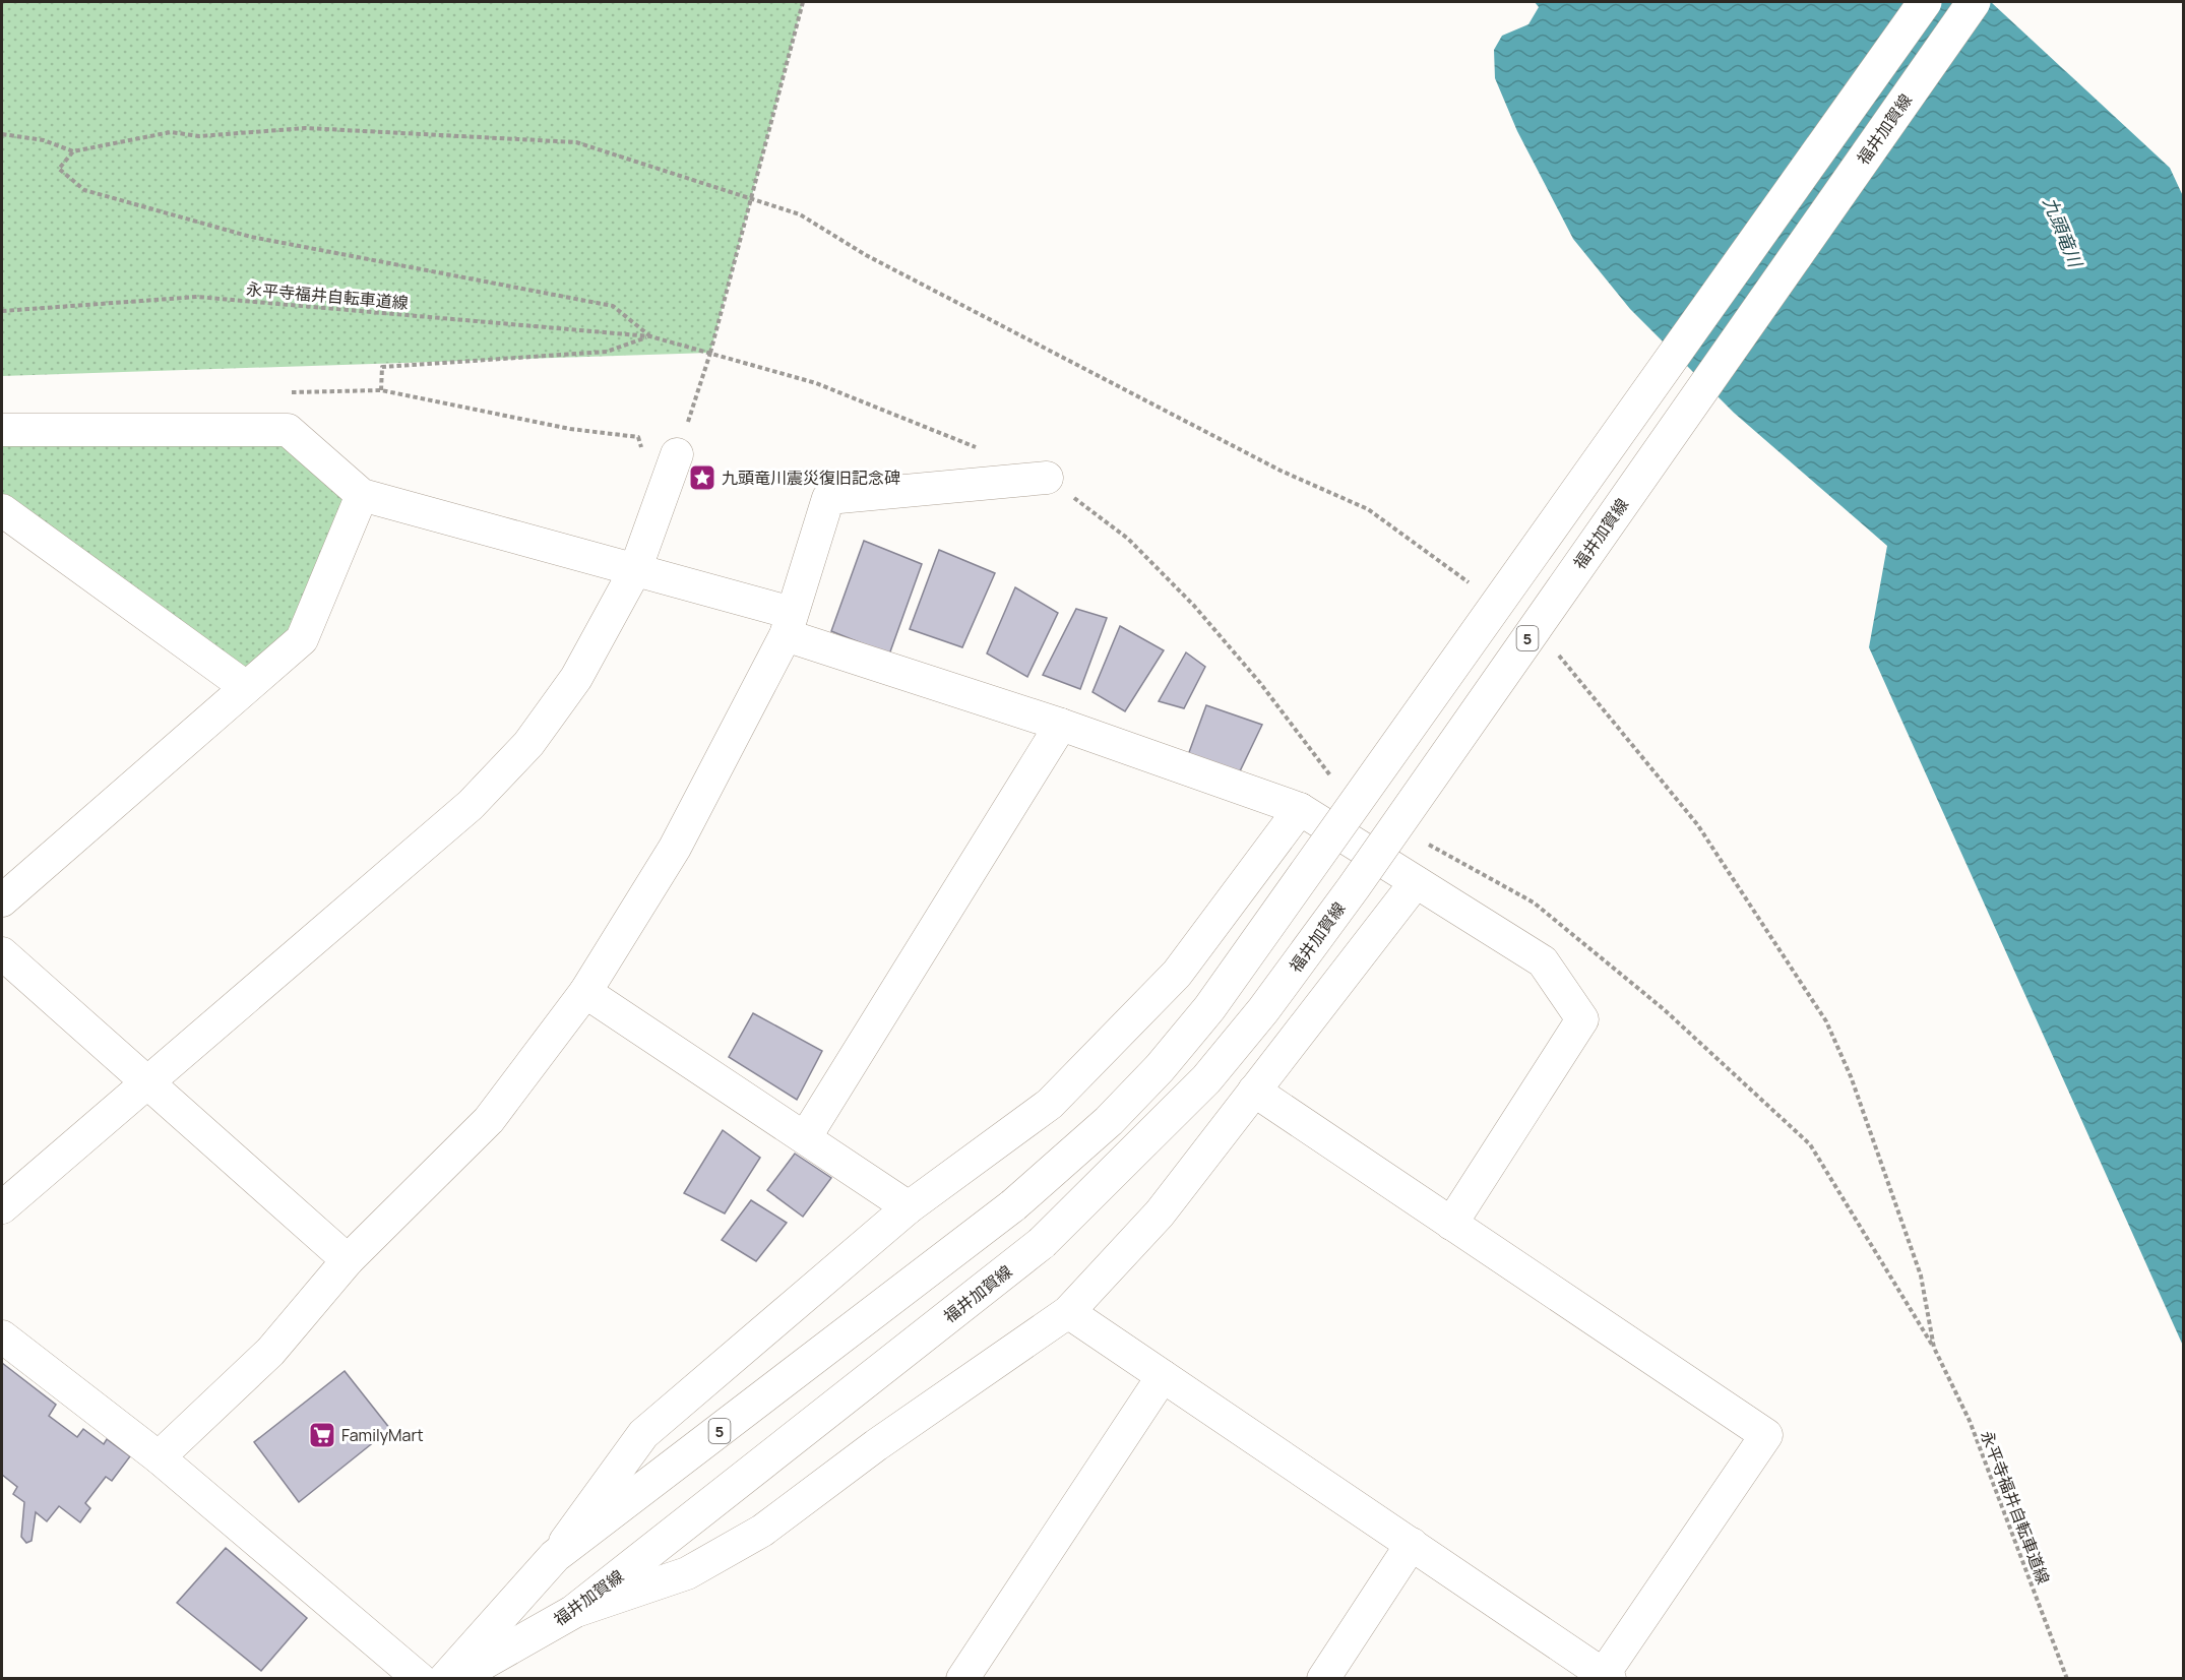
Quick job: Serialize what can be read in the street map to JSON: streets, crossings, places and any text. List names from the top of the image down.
{
  "streets": {
    "main road": ["福井加賀線", "5"],
    "path": ["永平寺福井自転車道線"]
  },
  "water": ["九頭竜川"],
  "places": {
    "place": ["九頭竜川震災復旧記念碑"],
    "supermarket": ["FamilyMart"]
  }
}
